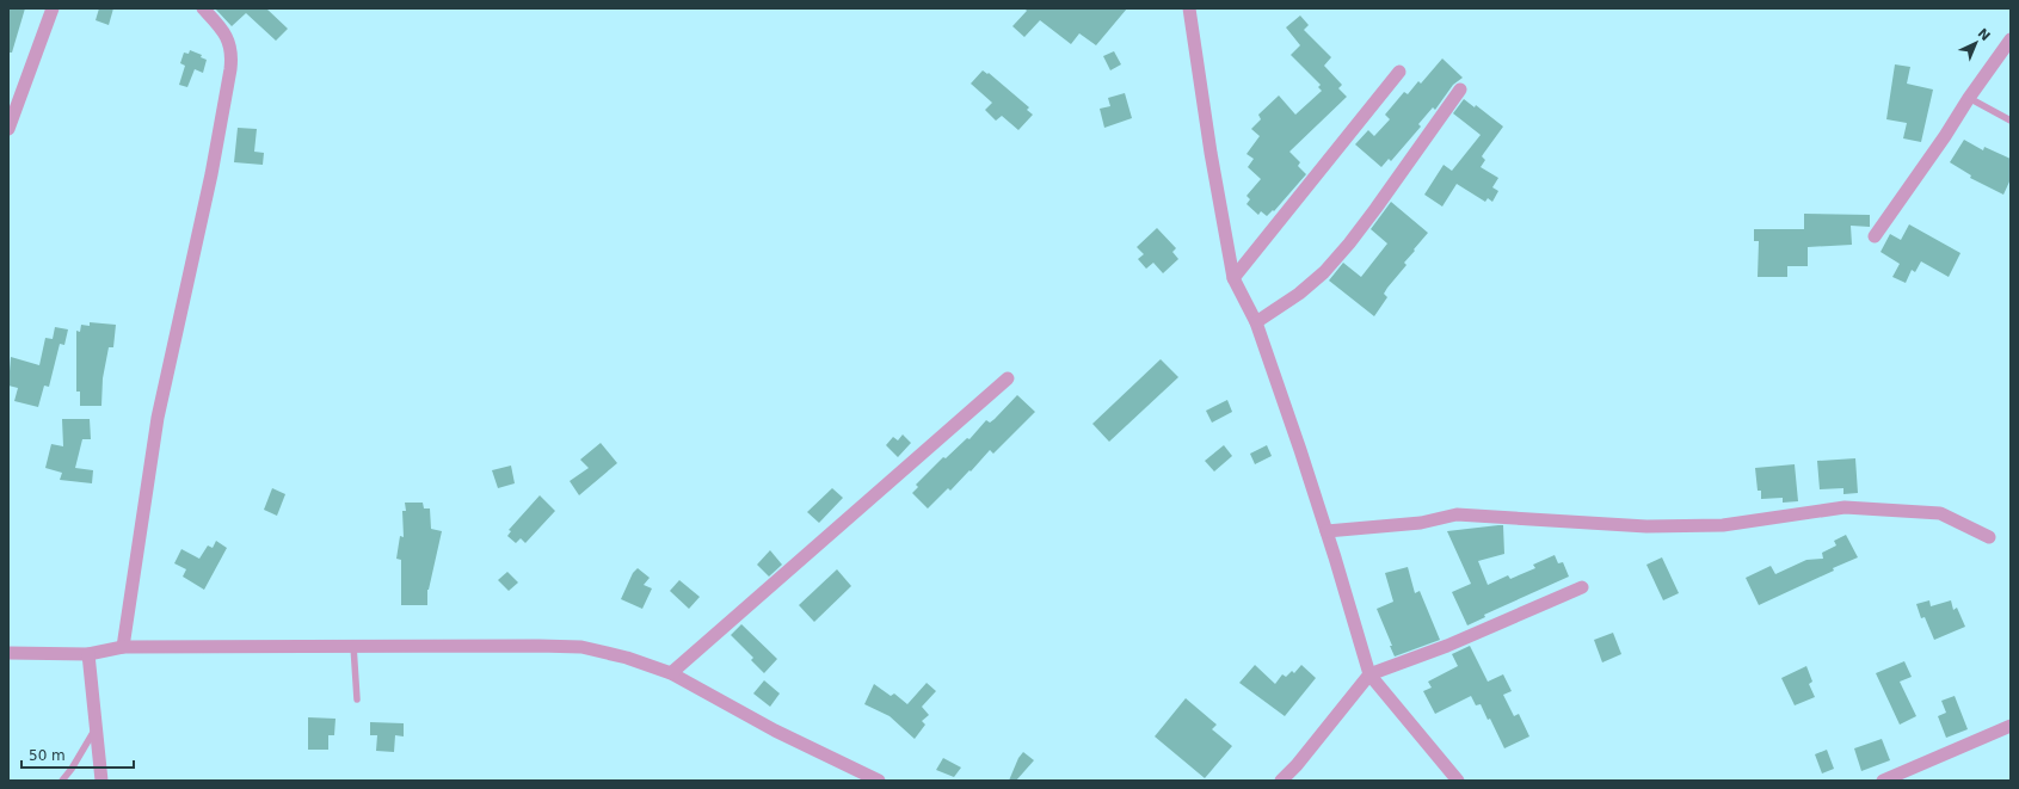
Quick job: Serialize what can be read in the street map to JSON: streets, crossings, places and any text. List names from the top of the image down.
{
  "scale_bar": "50 m",
  "north": "top right"
}
